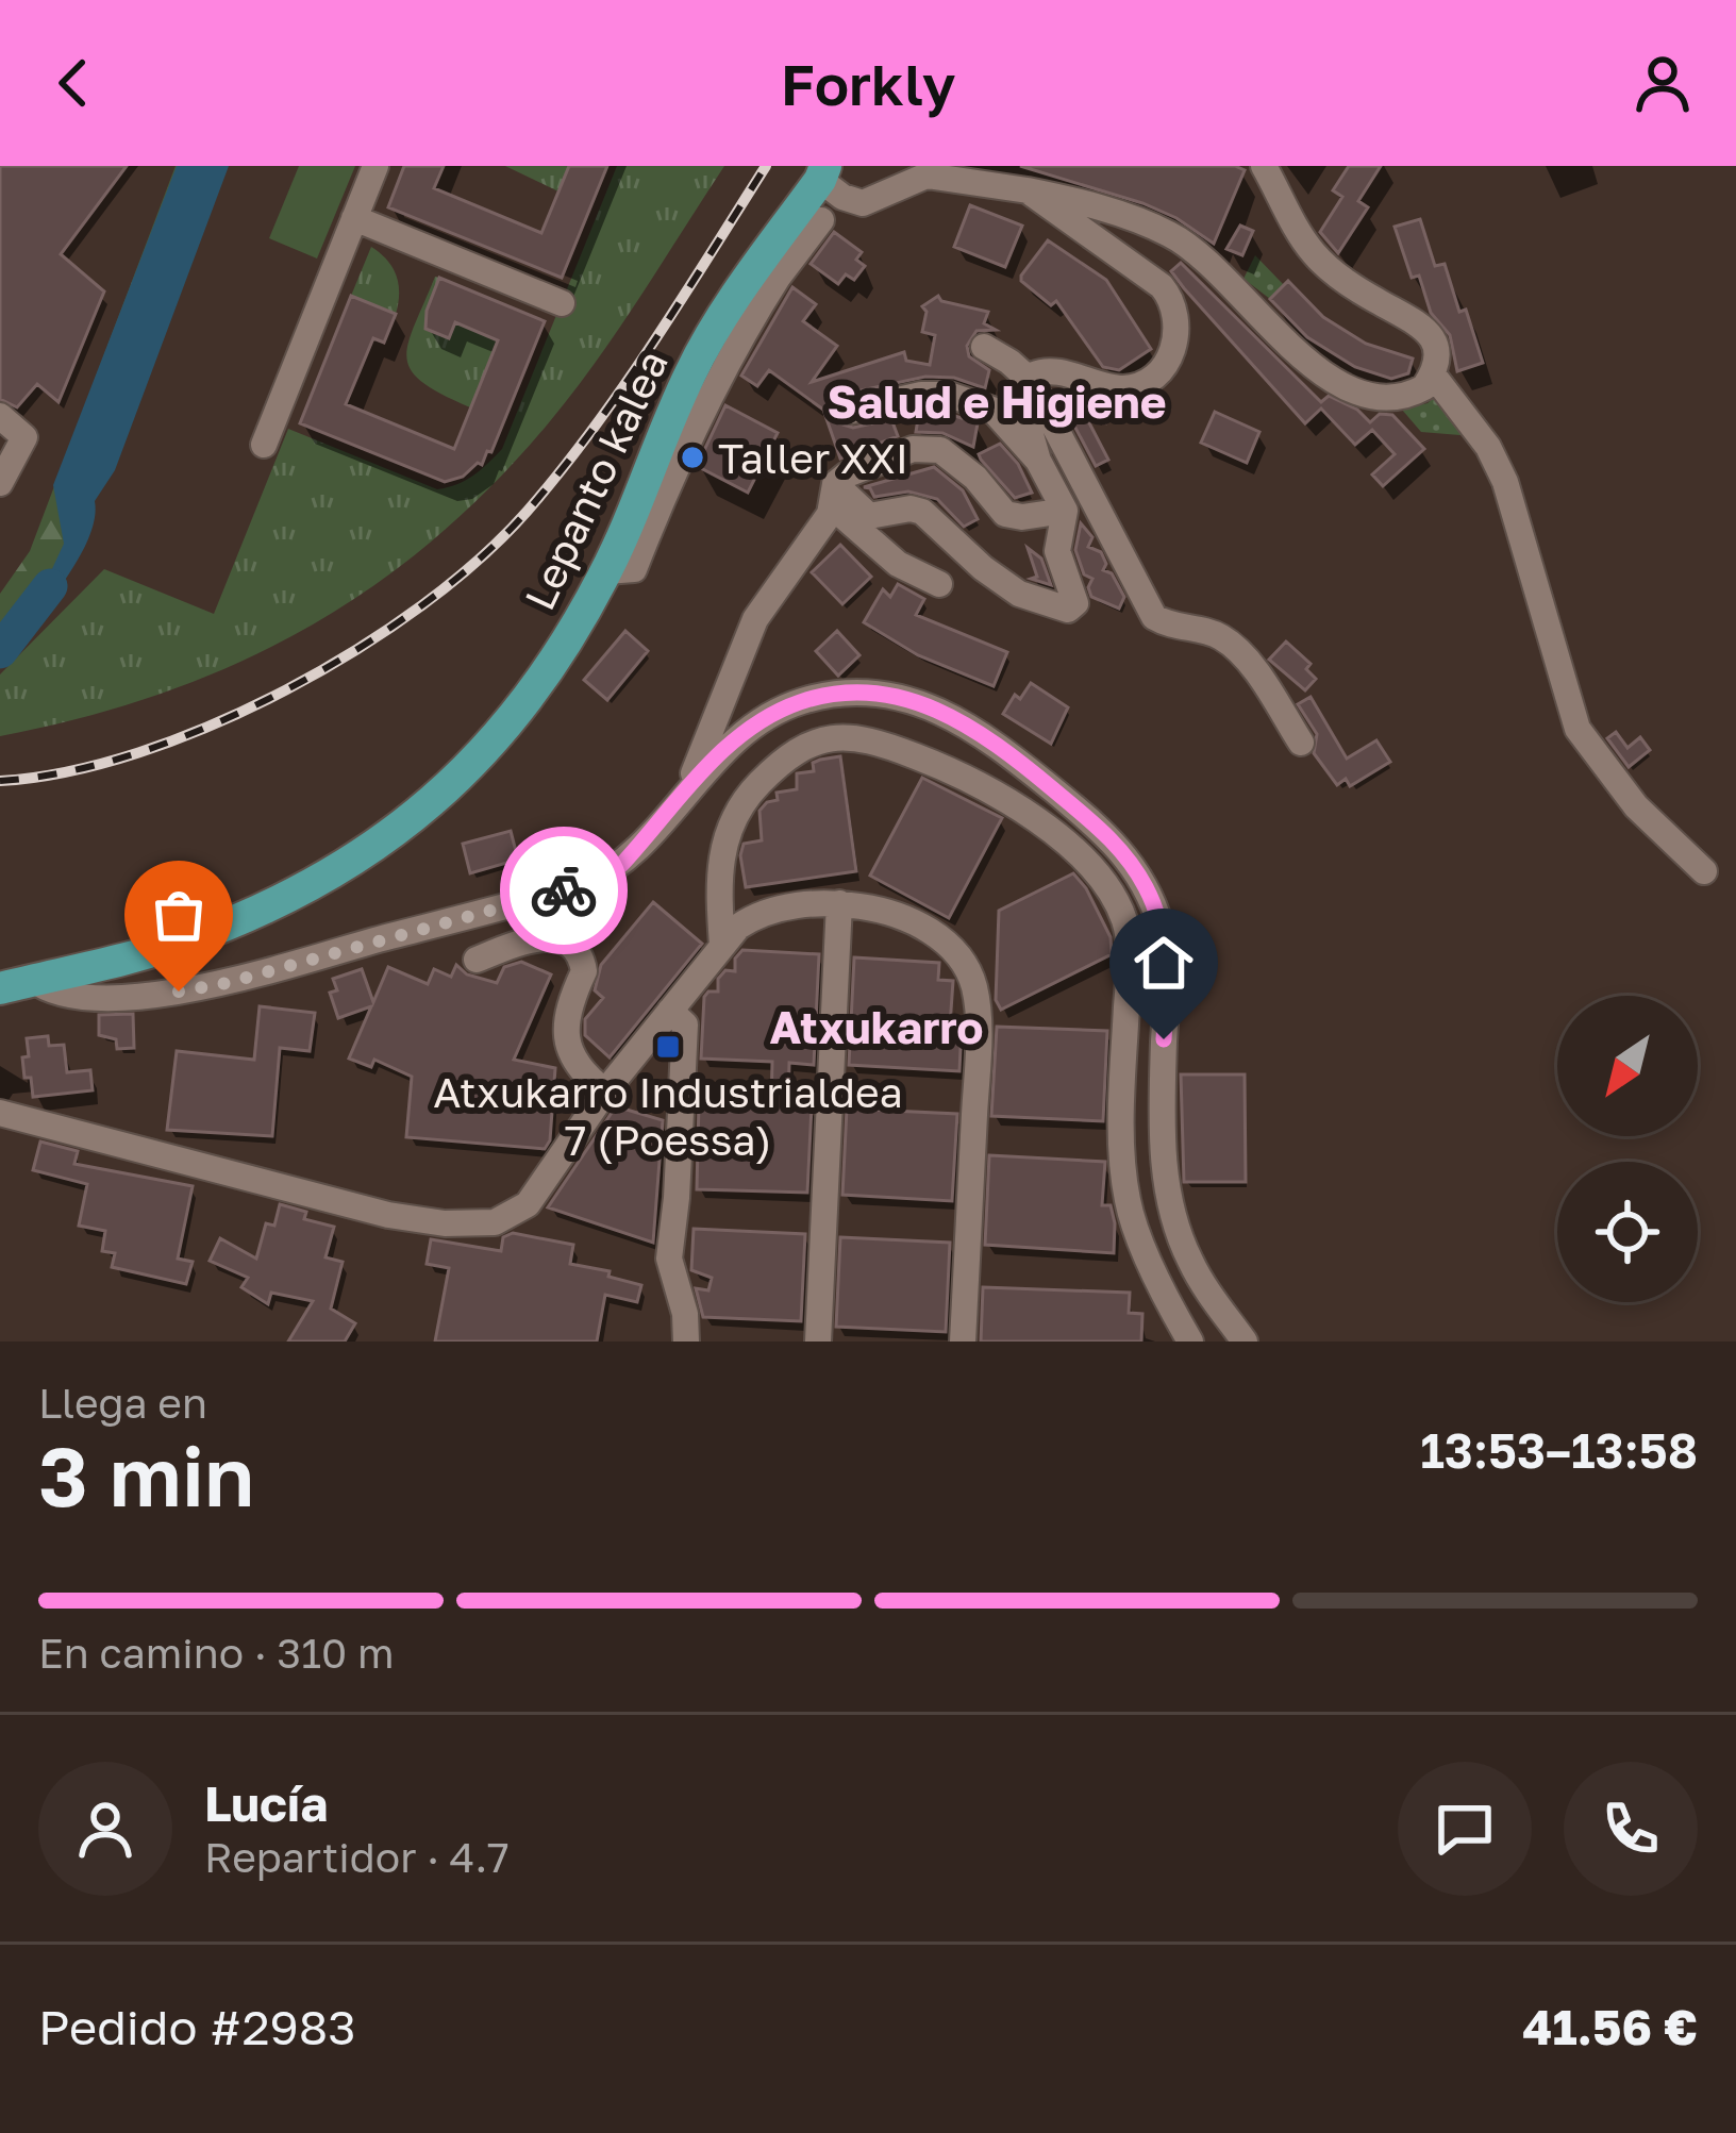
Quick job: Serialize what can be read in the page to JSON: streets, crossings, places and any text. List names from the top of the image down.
{
  "streets": {
    "main road": ["Lepanto kalea"]
  },
  "districts": ["Salud e Higiene", "Atxukarro"],
  "places": {
    "other": ["Taller XXI"],
    "transit": ["Atxukarro Industrialdea 7 (Poessa)"]
  },
  "north": "bottom left",
  "page": {
    "header": "Forkly",
    "heading": ["3 min", "Llega en", "13:53–13:58"],
    "panel": [
      "Lucía",
      "Repartidor · 4.7",
      "Pedido #2983",
      "41.56 €"
    ],
    "bar": "En camino · 310 m"
  }
}
